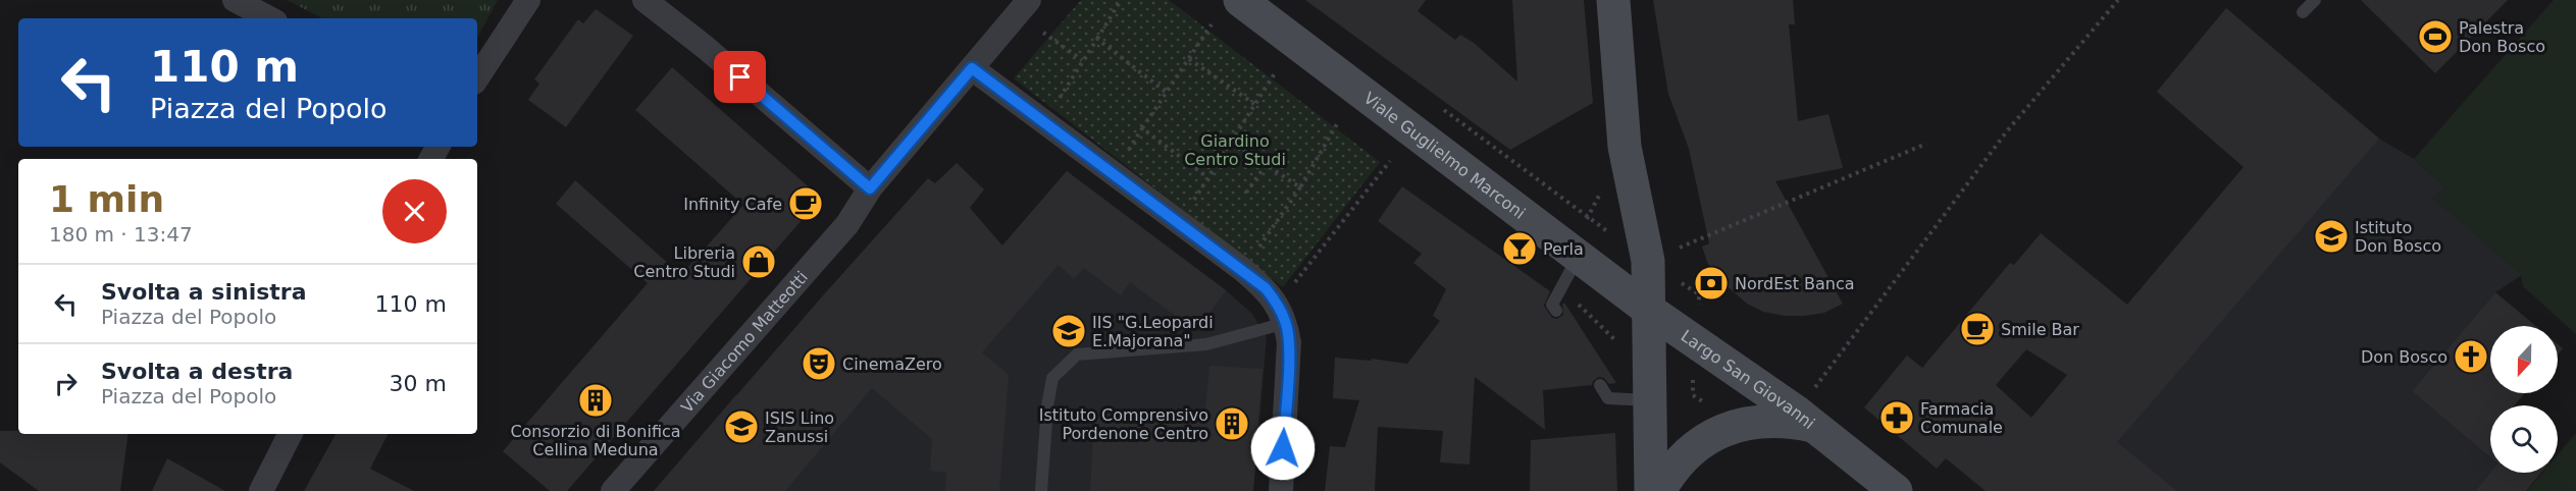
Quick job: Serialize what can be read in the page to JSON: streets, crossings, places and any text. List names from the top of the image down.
{
  "streets": {
    "main road": ["Viale Guglielmo Marconi", "Largo San Giovanni"],
    "street": ["Via Giacomo Matteotti"]
  },
  "crossings": [
    ["Viale Guglielmo Marconi", "Largo San Giovanni"]
  ],
  "parks": ["Giardino Centro Studi"],
  "places": {
    "sports": ["Palestra Don Bosco"],
    "cafe": ["Infinity Cafe", "Smile Bar"],
    "school or university": ["Istituto Don Bosco", "IIS \"G.Leopardi E.Majorana\"", "ISIS Lino Zanussi"],
    "bar": ["Perla"],
    "shop": ["Libreria Centro Studi"],
    "bank": ["NordEst Banca"],
    "church": ["Don Bosco"],
    "theatre": ["CinemaZero"],
    "building": ["Consorzio di Bonifica Cellina Meduna", "Istituto Comprensivo Pordenone Centro"],
    "pharmacy": ["Farmacia Comunale"]
  },
  "north": "bottom",
  "page": {
    "turn": ["110 m", "Piazza del Popolo"],
    "heading": ["1 min", "180 m · 13:47"],
    "list": [
      {
        "name": "Svolta a sinistra",
        "note": "Piazza del Popolo",
        "value": "110 m"
      },
      {
        "name": "Svolta a destra",
        "note": "Piazza del Popolo",
        "value": "30 m"
      }
    ]
  }
}
